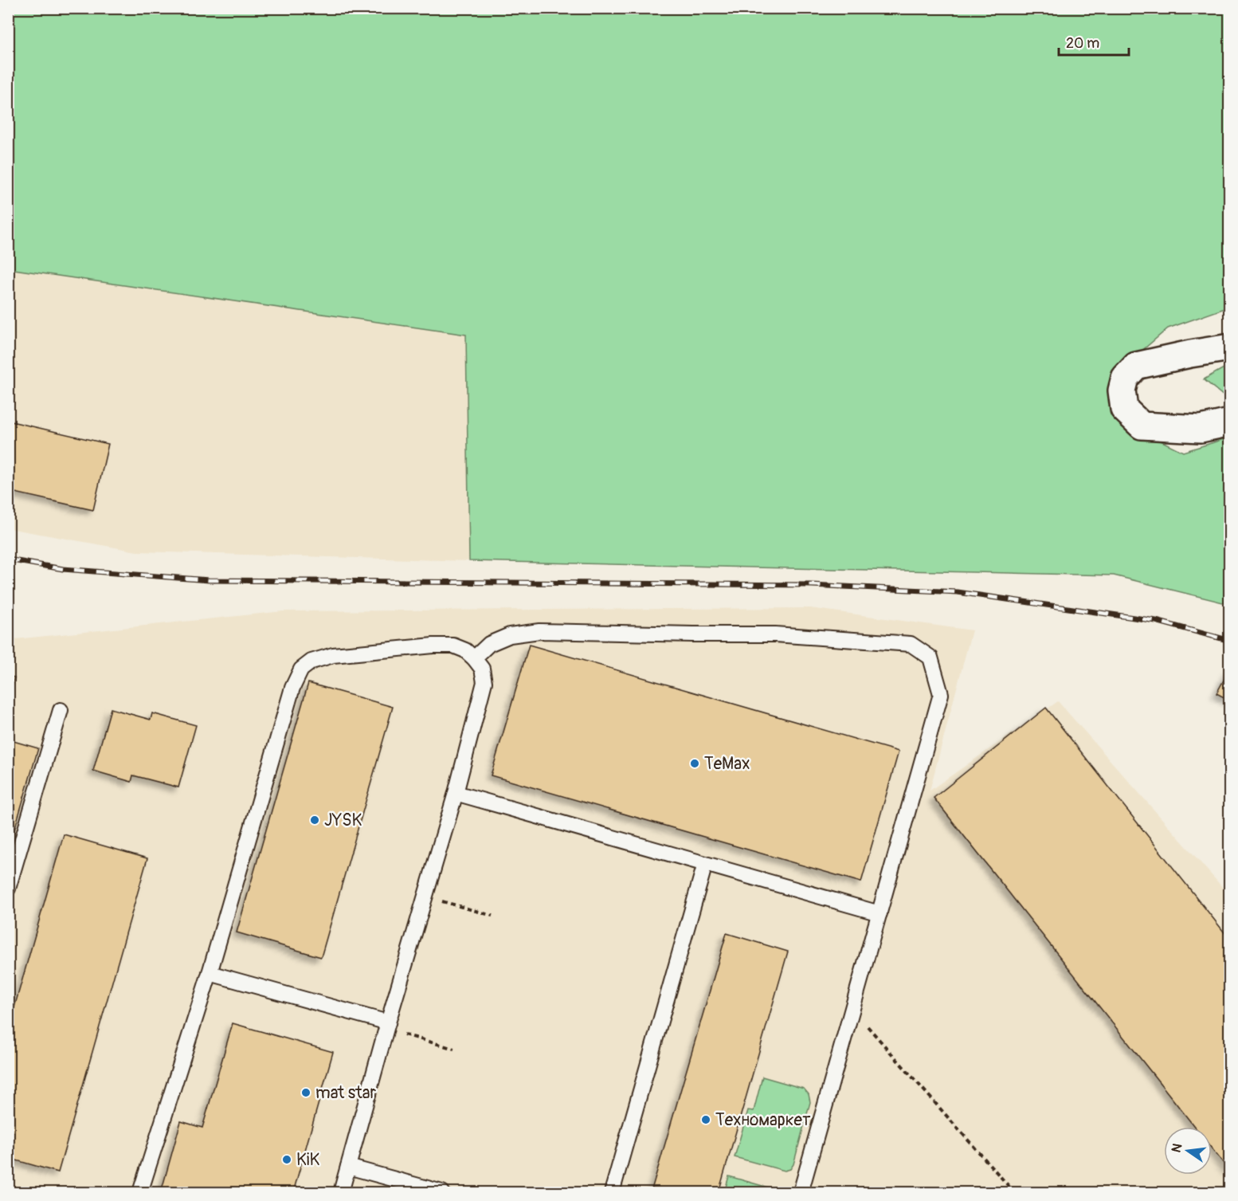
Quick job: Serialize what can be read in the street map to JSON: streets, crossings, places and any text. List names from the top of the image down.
{
  "places": [
    "ТеМах",
    "JYSK",
    "mat star",
    "Техномаркет",
    "KiK"
  ],
  "scale_bar": "20 m",
  "north": "left"
}
